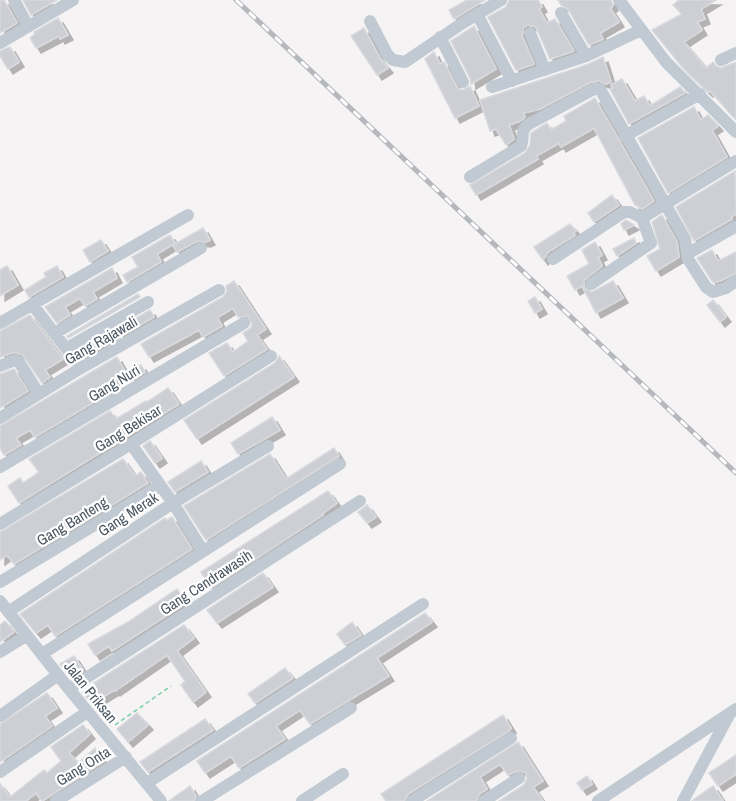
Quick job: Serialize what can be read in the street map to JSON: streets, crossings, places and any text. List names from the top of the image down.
{
  "streets": {
    "street": [
      "Gang Rajawali",
      "Gang Nuri",
      "Gang Bekisar",
      "Gang Merak",
      "Gang Banteng",
      "Gang Cendrawasih",
      "Jalan Priksan",
      "Gang Onta"
    ]
  },
  "crossings": [
    ["Gang Merak", "Jalan Priksan"],
    ["Gang Cendrawasih", "Jalan Priksan"],
    ["Jalan Priksan", "Gang Onta"]
  ]
}
